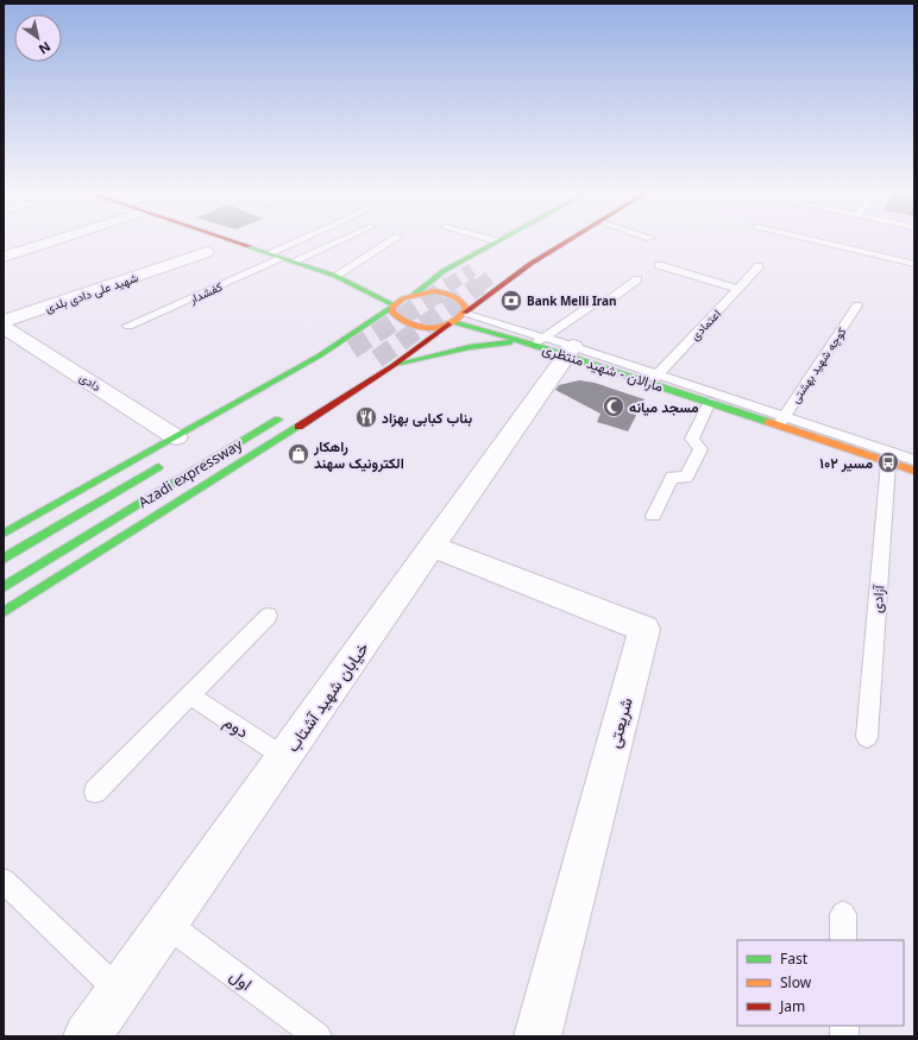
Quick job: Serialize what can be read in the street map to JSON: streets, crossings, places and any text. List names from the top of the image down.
{
  "streets": {
    "main road": ["مارالان - شهید منتظری", "Azadi expressway"],
    "street": [
      "شهید علی دادی بلدی",
      "دادی",
      "خیابان شهید آشتاب",
      "شریعتی"
    ],
    "lane": [
      "کفشدار",
      "اعتمادی",
      "کوچه شهید بهشتی",
      "آزادی",
      "دوم",
      "اول"
    ]
  },
  "crossings": [
    ["اعتمادی", "مارالان - شهید منتظری"],
    ["کوچه شهید بهشتی", "مارالان - شهید منتظری"],
    ["مارالان - شهید منتظری", "آزادی"],
    ["مارالان - شهید منتظری", "خیابان شهید آشتاب"],
    ["خیابان شهید آشتاب", "شریعتی"],
    ["خیابان شهید آشتاب", "دوم"],
    ["خیابان شهید آشتاب", "اول"]
  ],
  "places": {
    "bank": ["Bank Melli Iran"],
    "mosque": ["مسجد میانه"],
    "restaurant": ["بناب کبابی بهزاد"],
    "shop": ["راهکار الکترونیک سهند"],
    "bus stop": ["مسیر ۱۰۲"]
  },
  "legend": ["Fast", "Slow", "Jam"],
  "north": "bottom right"
}
